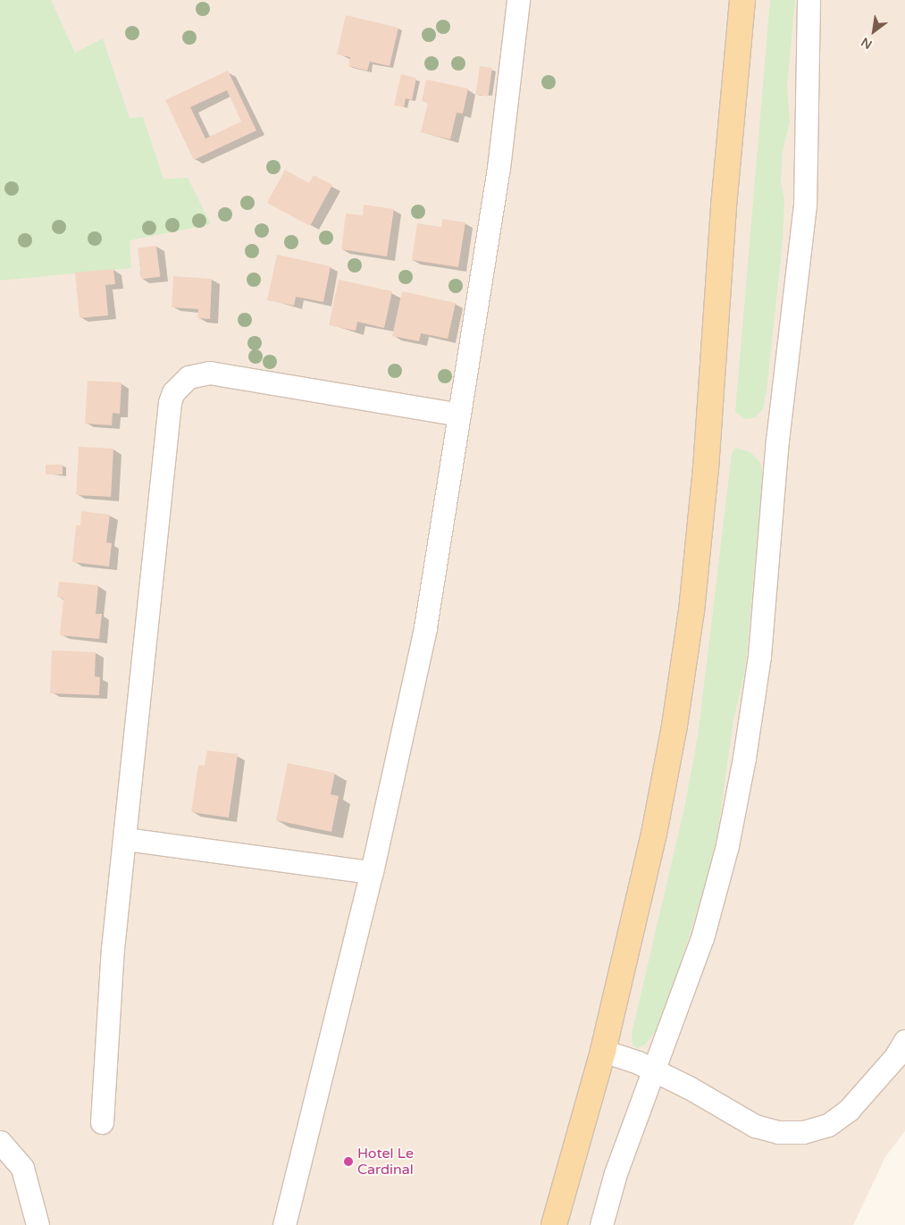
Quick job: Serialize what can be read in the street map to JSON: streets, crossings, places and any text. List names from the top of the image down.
{
  "places": ["Hotel Le Cardinal"],
  "north": "bottom left"
}
